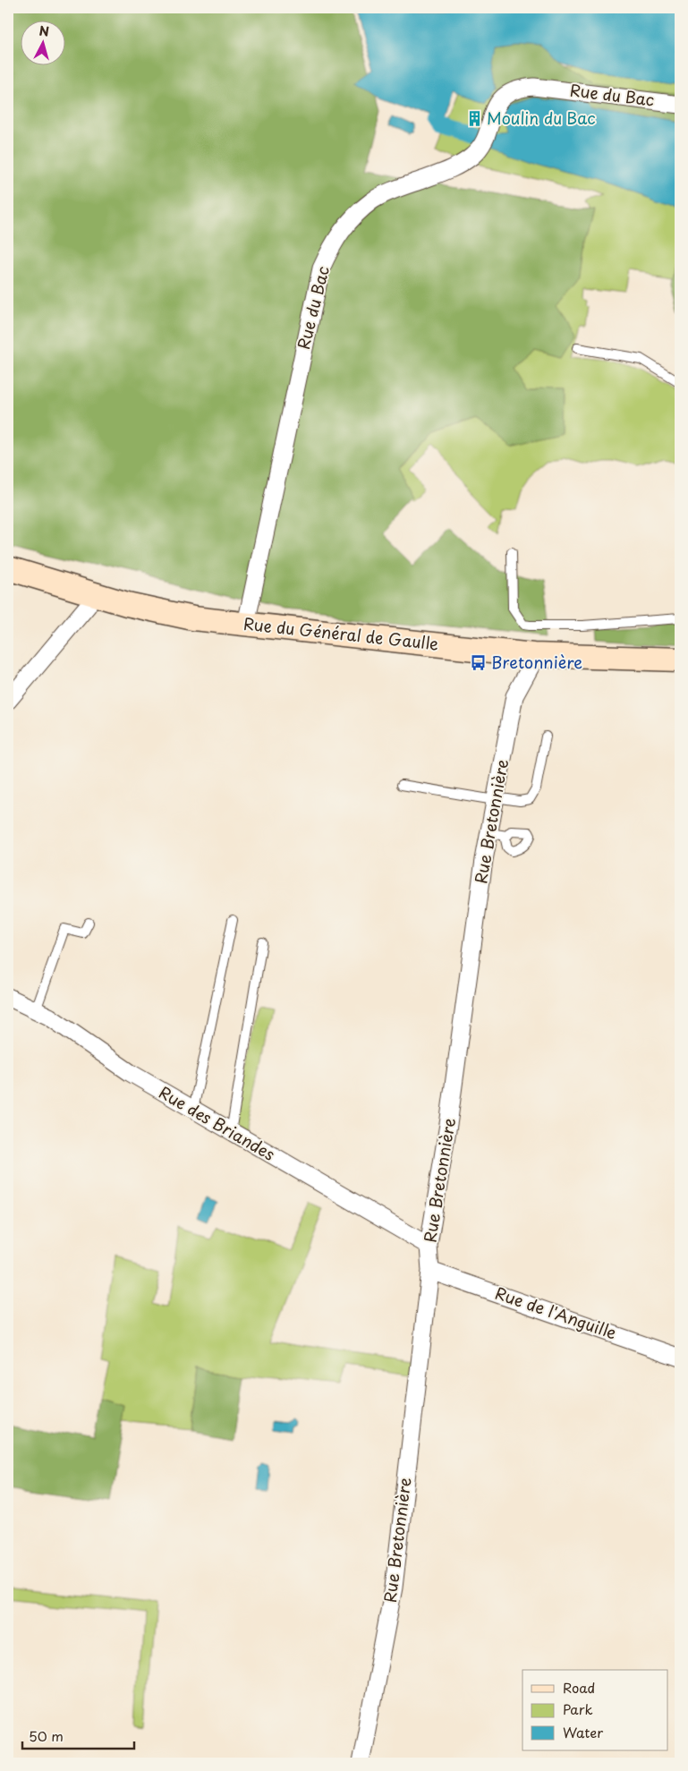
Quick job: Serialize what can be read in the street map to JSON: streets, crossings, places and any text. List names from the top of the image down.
{
  "streets": {
    "main road": ["Rue du Général de Gaulle"],
    "street": [
      "Rue du Bac",
      "Rue Bretonnière",
      "Rue des Briandes",
      "Rue de l'Anguille"
    ]
  },
  "crossings": [
    ["Rue du Bac", "Rue du Général de Gaulle"],
    ["Rue du Général de Gaulle", "Rue Bretonnière"],
    ["Rue Bretonnière", "Rue des Briandes"],
    ["Rue Bretonnière", "Rue de l'Anguille"]
  ],
  "places": {
    "building": ["Moulin du Bac"],
    "bus stop": ["Bretonnière"]
  },
  "legend": ["Road", "Park", "Water"],
  "scale_bar": "50 m",
  "north": "top"
}
